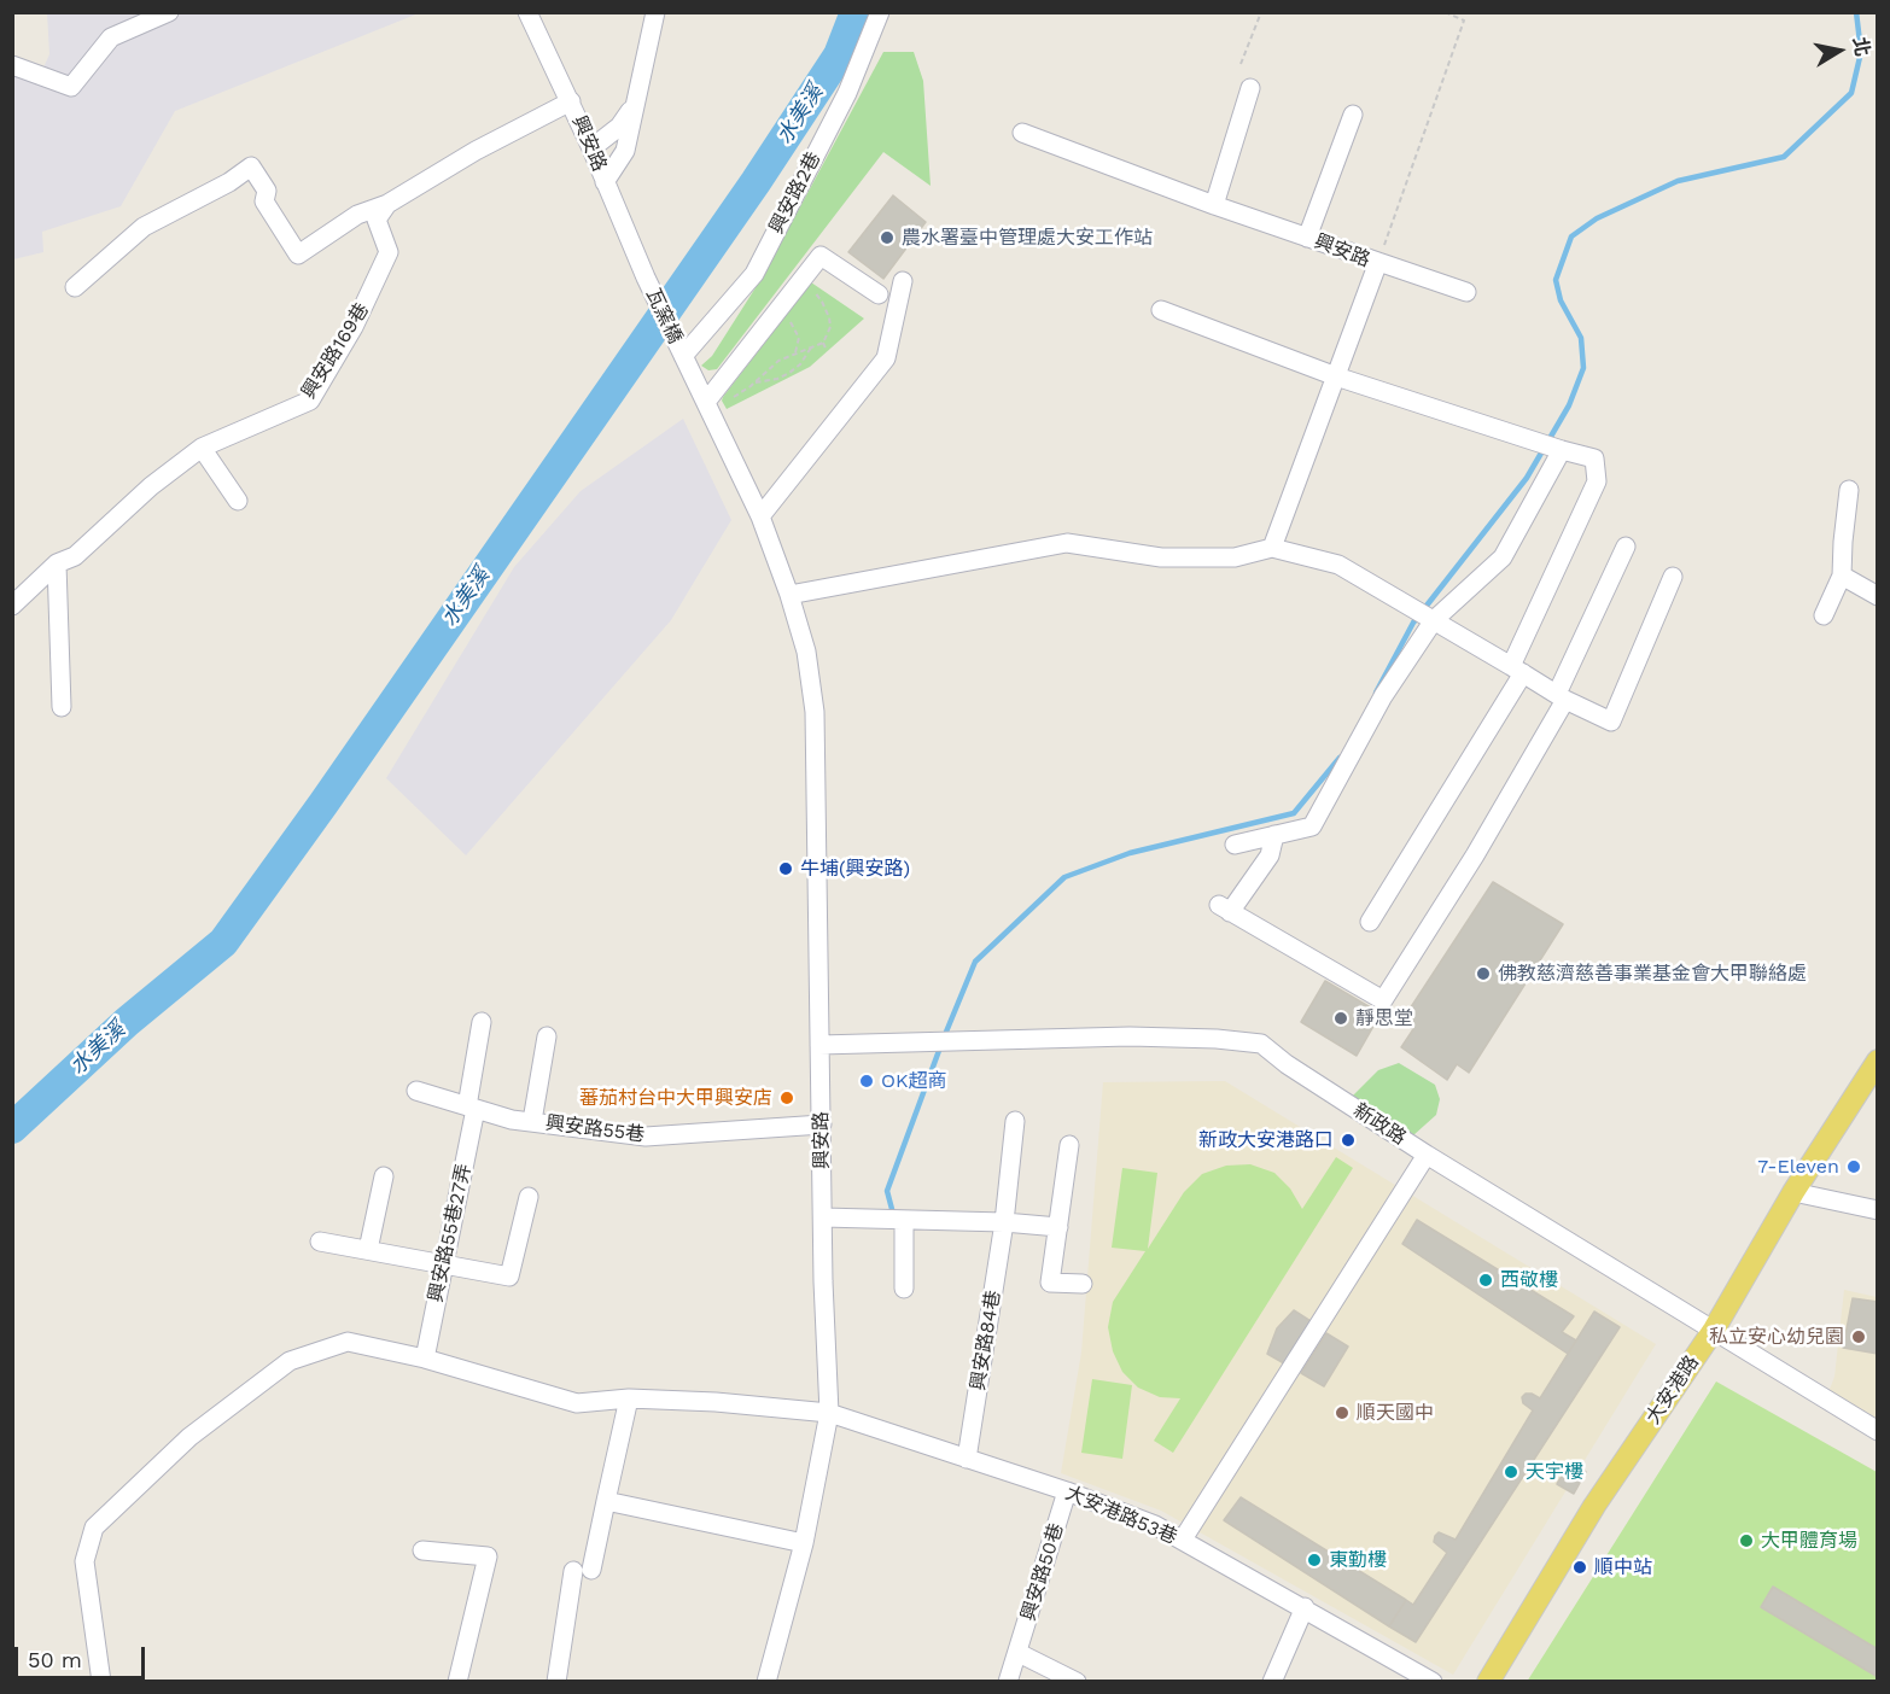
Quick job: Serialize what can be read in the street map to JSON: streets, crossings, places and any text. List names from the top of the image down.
{
  "streets": {
    "main road": ["大安港路"],
    "street": [
      "興安路",
      "興安路2巷",
      "瓦窯橋",
      "興安路169巷",
      "新政路",
      "興安路55巷",
      "興安路55巷27弄",
      "興安路84巷",
      "大安港路53巷",
      "興安路50巷"
    ]
  },
  "crossings": [
    ["興安路", "興安路2巷"],
    ["興安路", "瓦窯橋"],
    ["興安路", "新政路"],
    ["興安路", "興安路55巷"],
    ["興安路", "大安港路53巷"],
    ["興安路2巷", "瓦窯橋"],
    ["新政路", "大安港路"],
    ["興安路55巷", "興安路55巷27弄"],
    ["興安路55巷27弄", "大安港路53巷"],
    ["興安路84巷", "大安港路53巷"],
    ["大安港路53巷", "興安路50巷"]
  ],
  "water": ["水美溪"],
  "places": [
    "農水署臺中管理處大安工作站",
    "牛埔(興安路)",
    "佛教慈濟慈善事業基金會大甲聯絡處",
    "靜思堂",
    "OK超商",
    "蕃茄村台中大甲興安店",
    "新政大安港路口",
    "7-Eleven",
    "西敬樓",
    "私立安心幼兒園",
    "順天國中",
    "天宇樓",
    "大甲體育場",
    "東勤樓",
    "順中站"
  ],
  "scale_bar": "50 m",
  "north": "right"
}
